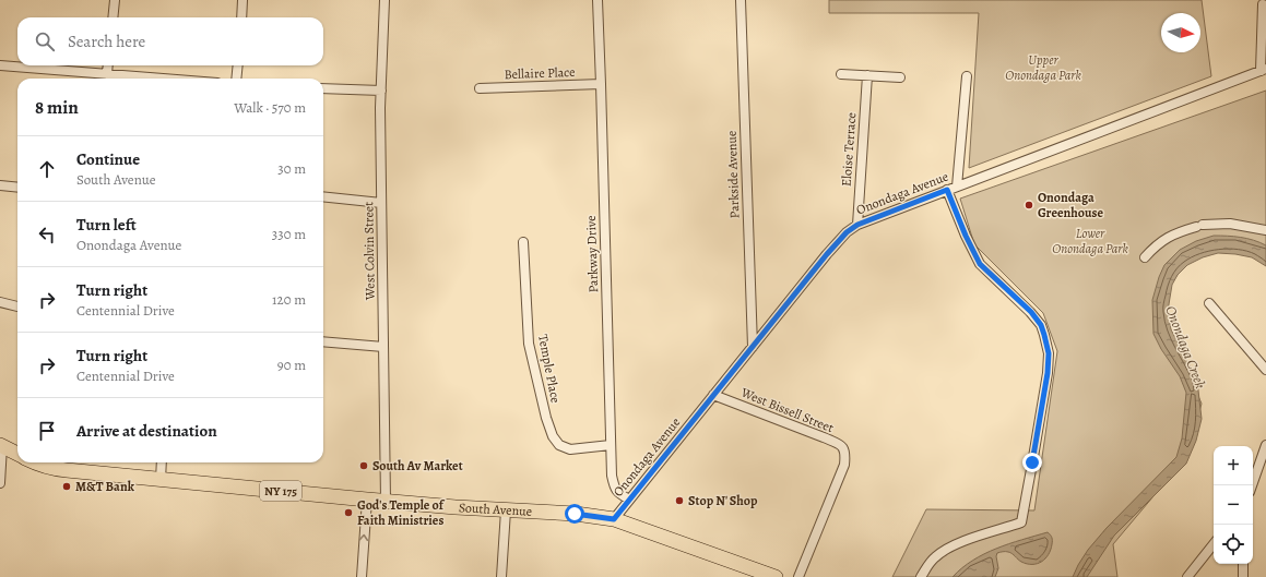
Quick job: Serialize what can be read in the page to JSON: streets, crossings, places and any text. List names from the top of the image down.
{
  "streets": {
    "main road": ["NY 175", "South Avenue"],
    "street": [
      "Bellaire Place",
      "Eloise Terrace",
      "Parkside Avenue",
      "Onondaga Avenue",
      "West Colvin Street",
      "Parkway Drive",
      "Temple Place",
      "West Bissell Street"
    ]
  },
  "crossings": [
    ["Bellaire Place", "Parkway Drive"],
    ["Eloise Terrace", "Onondaga Avenue"],
    ["Parkside Avenue", "Onondaga Avenue"],
    ["Onondaga Avenue", "Parkway Drive"],
    ["Onondaga Avenue", "West Bissell Street"],
    ["Onondaga Avenue", "South Avenue"],
    ["West Colvin Street", "South Avenue"],
    ["Parkway Drive", "Temple Place"]
  ],
  "water": ["Onondaga Creek"],
  "parks": ["Upper Onondaga Park", "Lower Onondaga Park"],
  "places": [
    "Onondaga Greenhouse",
    "South Av Market",
    "M&T Bank",
    "Stop N' Shop",
    "God's Temple of Faith Ministries"
  ],
  "north": "right",
  "page": {
    "search": "Search here",
    "heading": ["8 min", "Walk · 570 m"],
    "list": [
      ["Continue", "South Avenue", "30 m"],
      ["Turn left", "Onondaga Avenue", "330 m"],
      ["Turn right", "Centennial Drive", "120 m"],
      ["Turn right", "Centennial Drive", "90 m"],
      "Arrive at destination"
    ],
    "map_buttons": ["+", "−"]
  }
}
